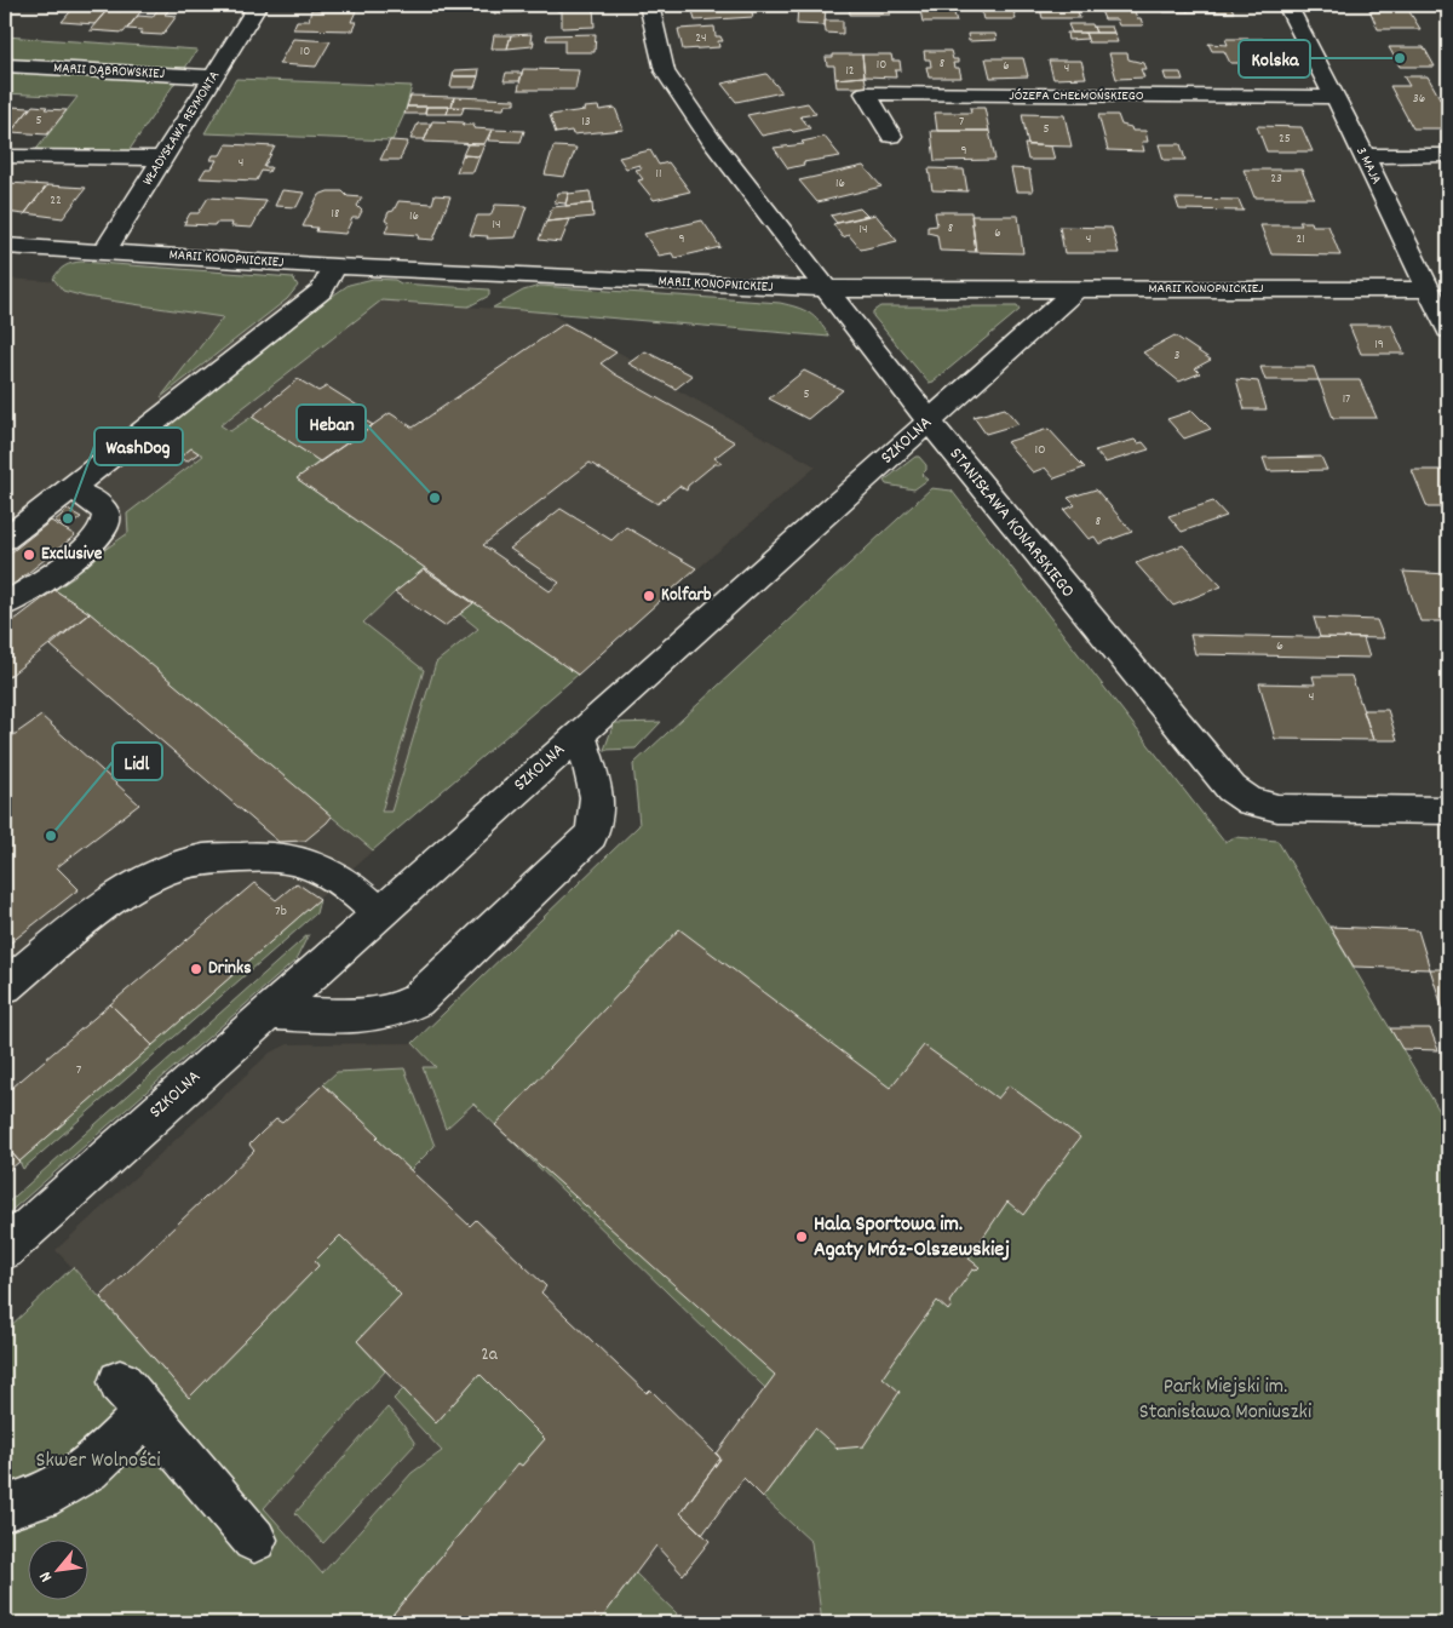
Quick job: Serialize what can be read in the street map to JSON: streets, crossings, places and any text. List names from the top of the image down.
{
  "streets": {
    "street": [
      "MARII DĄBROWSKIEJ",
      "JÓZEFA CHEŁMOŃSKIEGO",
      "WŁADYSŁAWA REYMONTA",
      "3 MAJA",
      "MARII KONOPNICKIEJ",
      "SZKOLNA",
      "STANISŁAWA KONARSKIEGO"
    ]
  },
  "crossings": [
    ["MARII DĄBROWSKIEJ", "WŁADYSŁAWA REYMONTA"],
    ["JÓZEFA CHEŁMOŃSKIEGO", "3 MAJA"],
    ["WŁADYSŁAWA REYMONTA", "MARII KONOPNICKIEJ"],
    ["3 MAJA", "MARII KONOPNICKIEJ"],
    ["MARII KONOPNICKIEJ", "SZKOLNA"],
    ["MARII KONOPNICKIEJ", "STANISŁAWA KONARSKIEGO"],
    ["SZKOLNA", "STANISŁAWA KONARSKIEGO"]
  ],
  "parks": ["Park Miejski im. Stanisława Moniuszki", "Skwer Wolności"],
  "places": [
    "Kolska",
    "Heban",
    "WashDog",
    "Exclusive",
    "Kolfarb",
    "Lidl",
    "Drinks",
    "Hala Sportowa im. Agaty Mróz-Olszewskiej"
  ],
  "house_numbers": [
    "24",
    "10",
    "8",
    "10",
    "6",
    "4",
    "12",
    "36",
    "5",
    "13",
    "7",
    "5",
    "25",
    "9",
    "4",
    "11",
    "23",
    "16",
    "22",
    "18",
    "16",
    "14",
    "8",
    "14",
    "6",
    "9",
    "4",
    "21",
    "19",
    "3",
    "5",
    "17",
    "10",
    "8",
    "6",
    "4",
    "7b",
    "7",
    "2a"
  ],
  "north": "bottom left"
}
